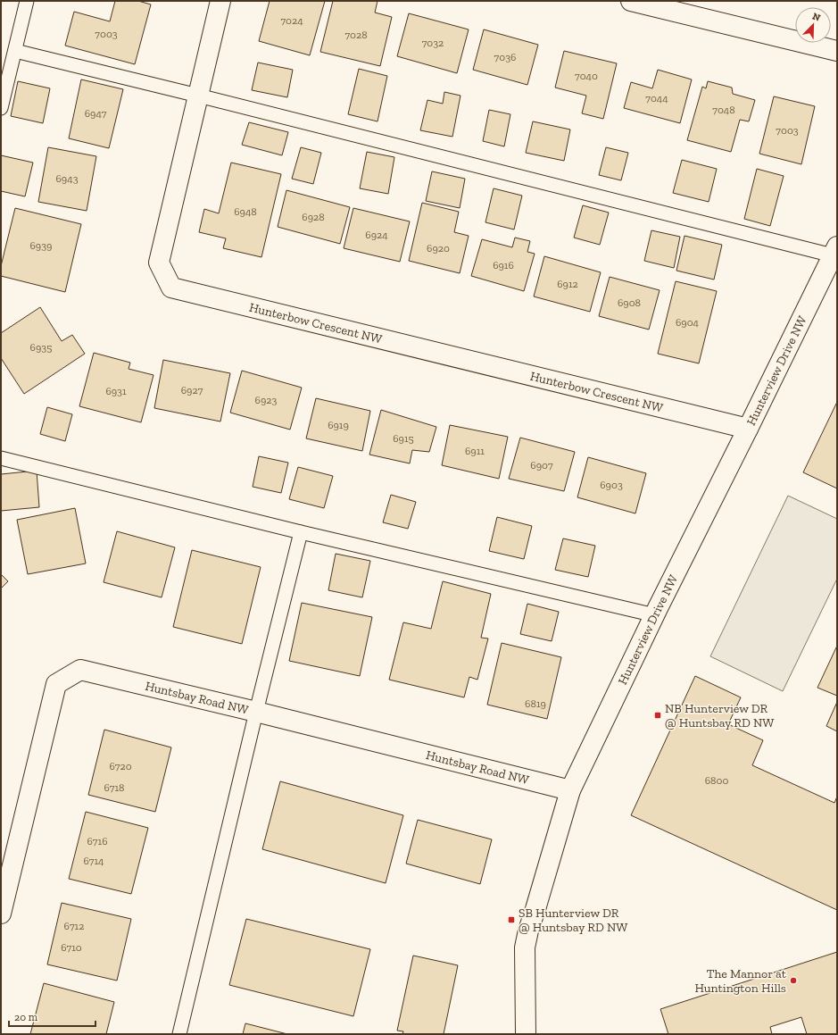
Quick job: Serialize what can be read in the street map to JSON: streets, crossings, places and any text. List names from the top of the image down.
{
  "streets": {
    "street": ["Hunterbow Crescent NW", "Hunterview Drive NW", "Huntsbay Road NW"]
  },
  "crossings": [
    ["Hunterbow Crescent NW", "Hunterview Drive NW"],
    ["Hunterview Drive NW", "Huntsbay Road NW"]
  ],
  "places": {
    "transit": ["NB Hunterview DR @ Huntsbay RD NW", "SB Hunterview DR @ Huntsbay RD NW"],
    "other": ["The Mannor at Huntington Hills"]
  },
  "house_numbers": [
    "7024",
    "7003",
    "7028",
    "7032",
    "7036",
    "7040",
    "7044",
    "7048",
    "6947",
    "7003",
    "6943",
    "6948",
    "6928",
    "6924",
    "6939",
    "6920",
    "6916",
    "6912",
    "6908",
    "6904",
    "6935",
    "6927",
    "6931",
    "6923",
    "6919",
    "6915",
    "6911",
    "6907",
    "6903",
    "6819",
    "6720",
    "6800",
    "6718",
    "6716",
    "6714",
    "6712",
    "6710"
  ],
  "scale_bar": "20 m",
  "north": "top right"
}
